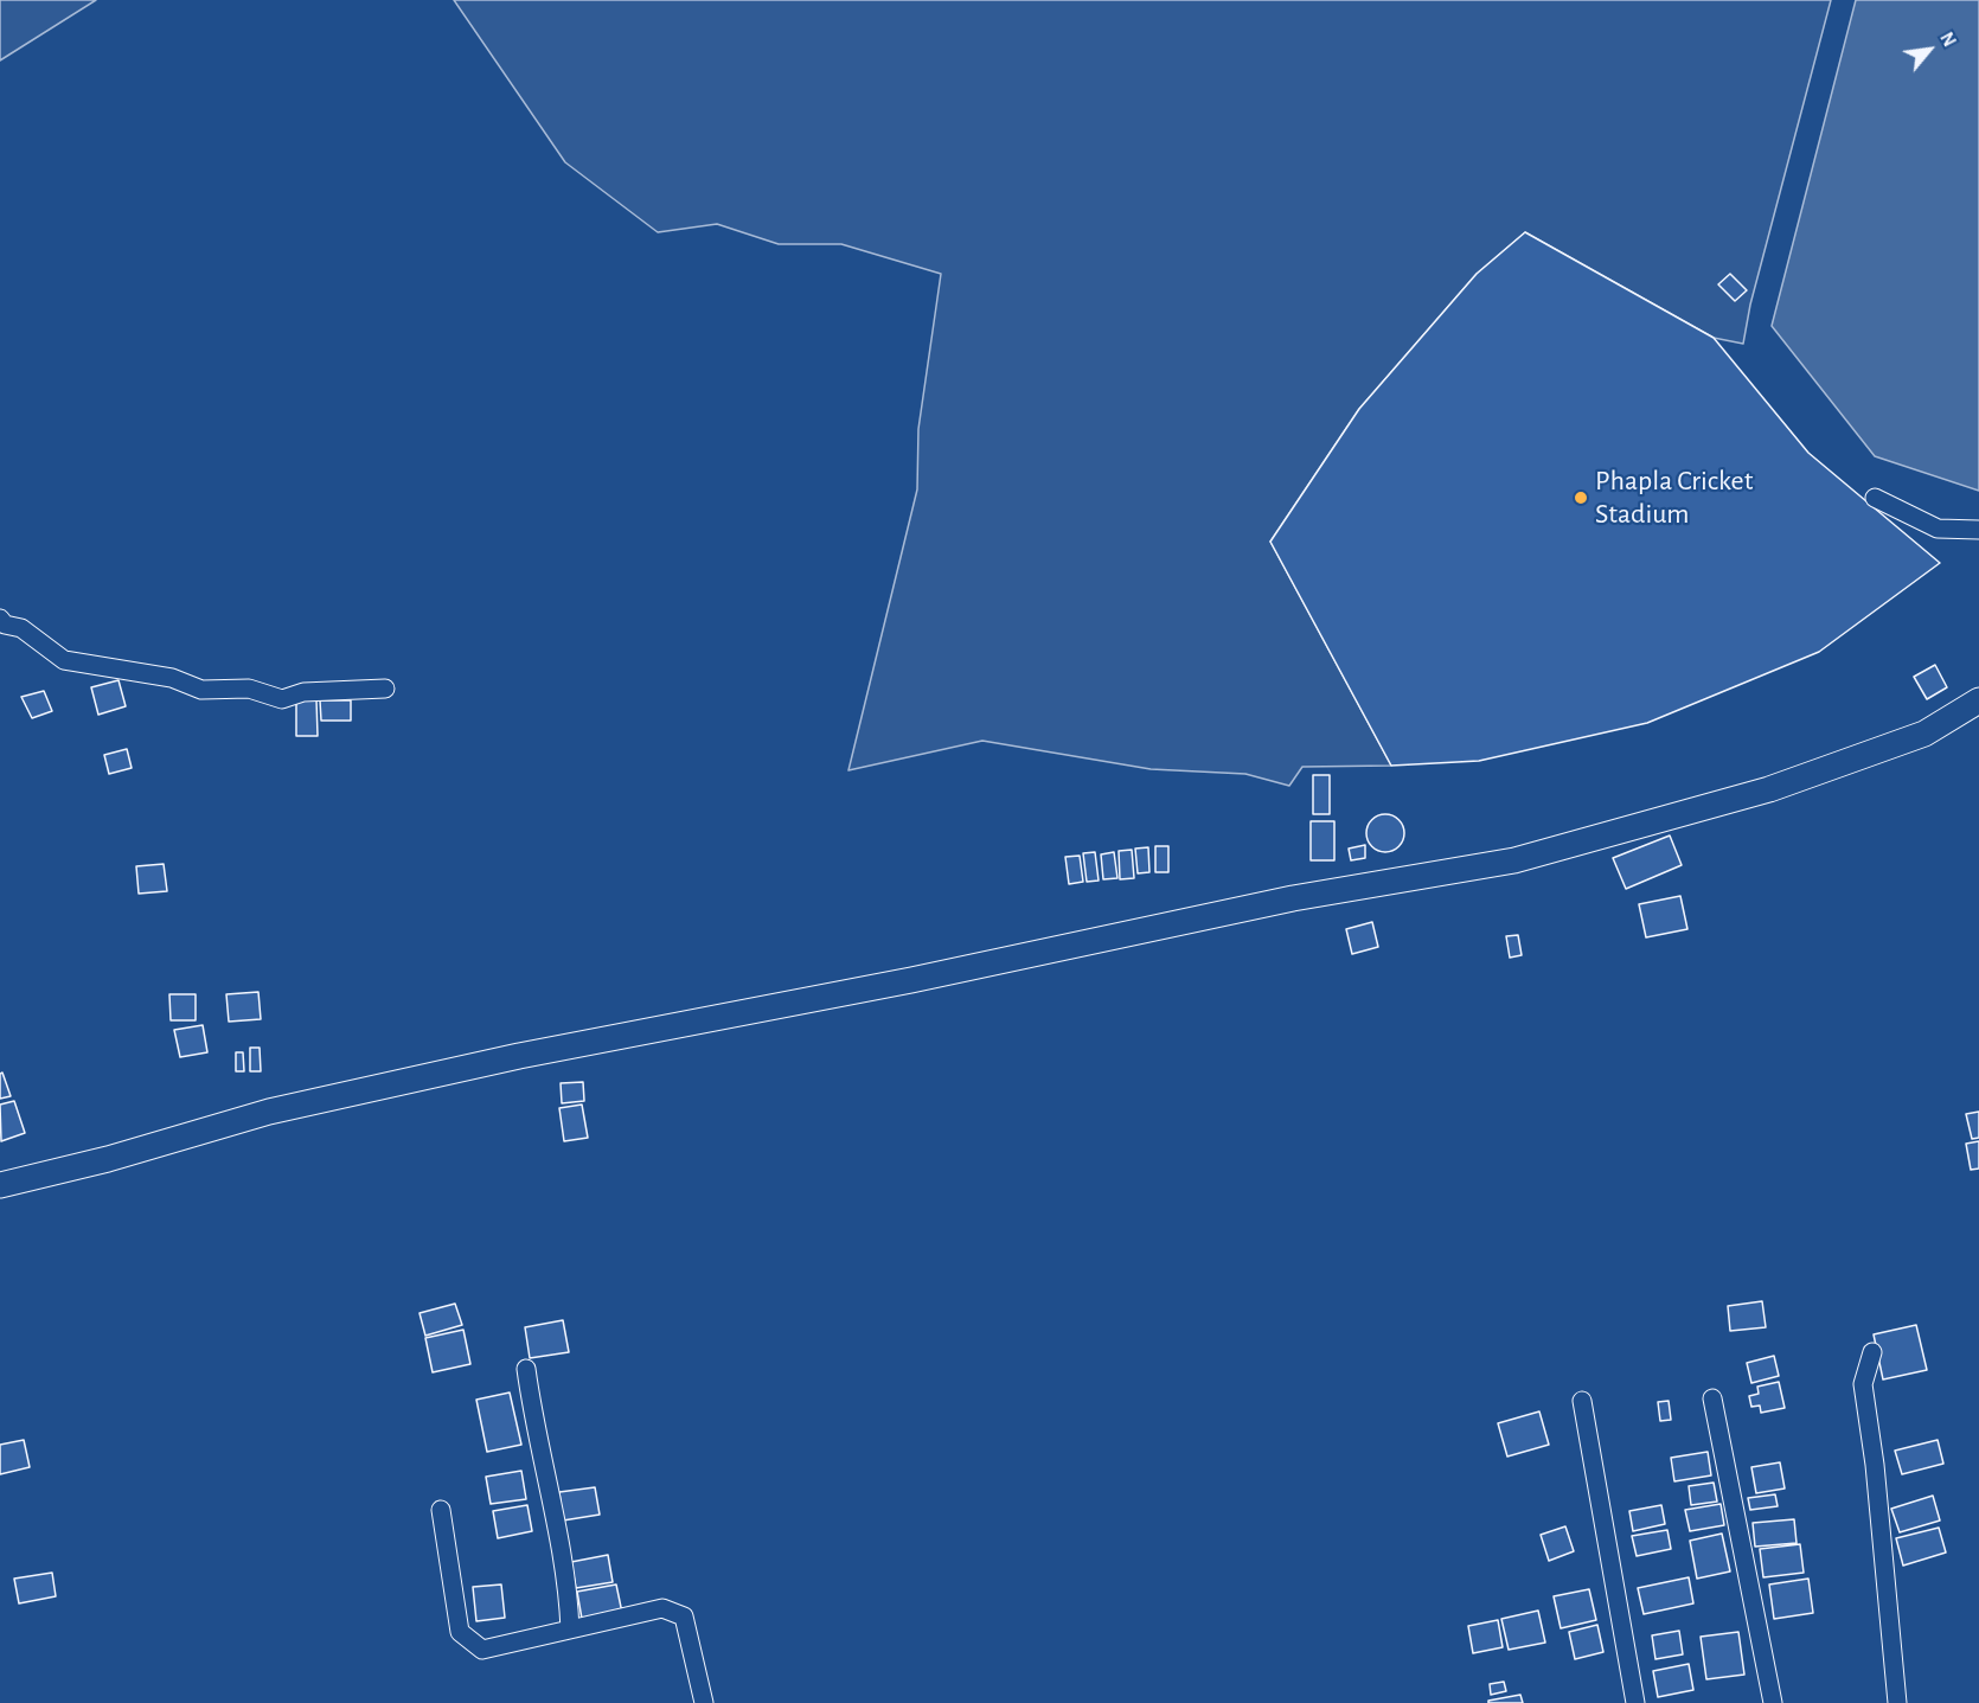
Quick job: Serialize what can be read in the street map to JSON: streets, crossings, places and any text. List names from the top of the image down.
{
  "places": ["Phapla Cricket Stadium"],
  "north": "top right"
}
